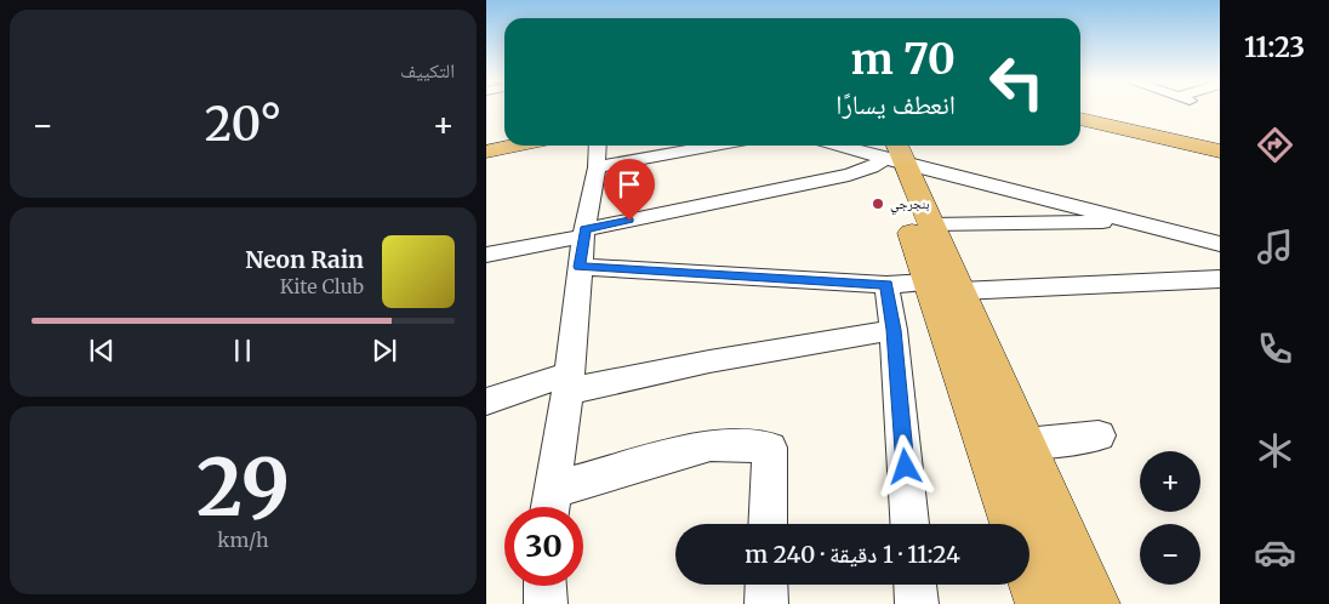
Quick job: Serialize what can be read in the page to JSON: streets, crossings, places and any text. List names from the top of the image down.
{
  "places": ["بنجرجي"],
  "page": {
    "tabs": "11:23",
    "tile": [
      "التكييف",
      ["29", "km/h"]
    ],
    "turn": ["70 m", "انعطف يسارًا"],
    "heat": ["−", "20°", "+"],
    "song": ["Neon Rain", "Kite Club"],
    "map_buttons": ["+", "−"],
    "limit": "30",
    "trip": "11:24 · 1 دقيقة · 240 m"
  }
}
